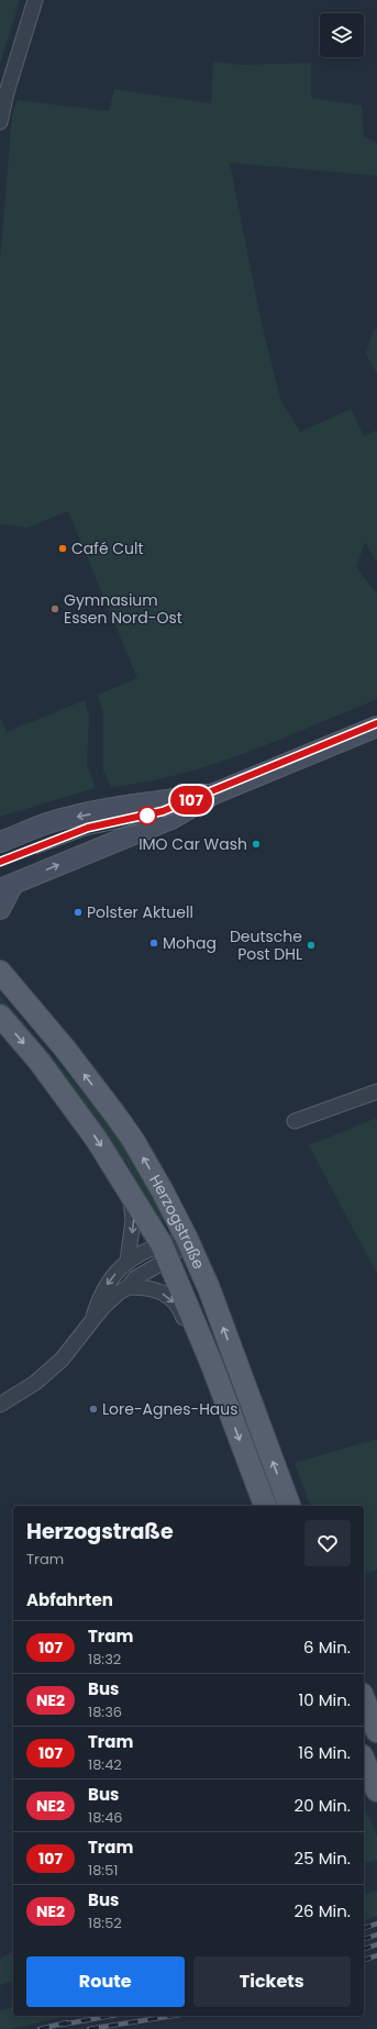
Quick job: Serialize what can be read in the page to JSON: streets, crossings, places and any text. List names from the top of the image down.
{
  "streets": {
    "main road": ["Herzogstraße"]
  },
  "places": [
    "Café Cult",
    "Gymnasium Essen Nord-Ost",
    "IMO Car Wash",
    "Polster Aktuell",
    "Mohag",
    "Deutsche Post DHL",
    "Lore-Agnes-Haus"
  ],
  "lines": ["tram line 107"],
  "page": {
    "on_map": "107",
    "heading": [
      ["Herzogstraße", "Tram"],
      "Abfahrten"
    ],
    "list": [
      {
        "mark": "107",
        "name": "Tram",
        "note": "18:32",
        "value": "6 Min."
      },
      {
        "mark": "NE2",
        "name": "Bus",
        "note": "18:36",
        "value": "10 Min."
      },
      {
        "mark": "107",
        "name": "Tram",
        "note": "18:42",
        "value": "16 Min."
      },
      {
        "mark": "NE2",
        "name": "Bus",
        "note": "18:46",
        "value": "20 Min."
      },
      {
        "mark": "107",
        "name": "Tram",
        "note": "18:51",
        "value": "25 Min."
      },
      {
        "mark": "NE2",
        "name": "Bus",
        "note": "18:52",
        "value": "26 Min."
      }
    ],
    "buttons": ["Route", "Tickets"]
  }
}
